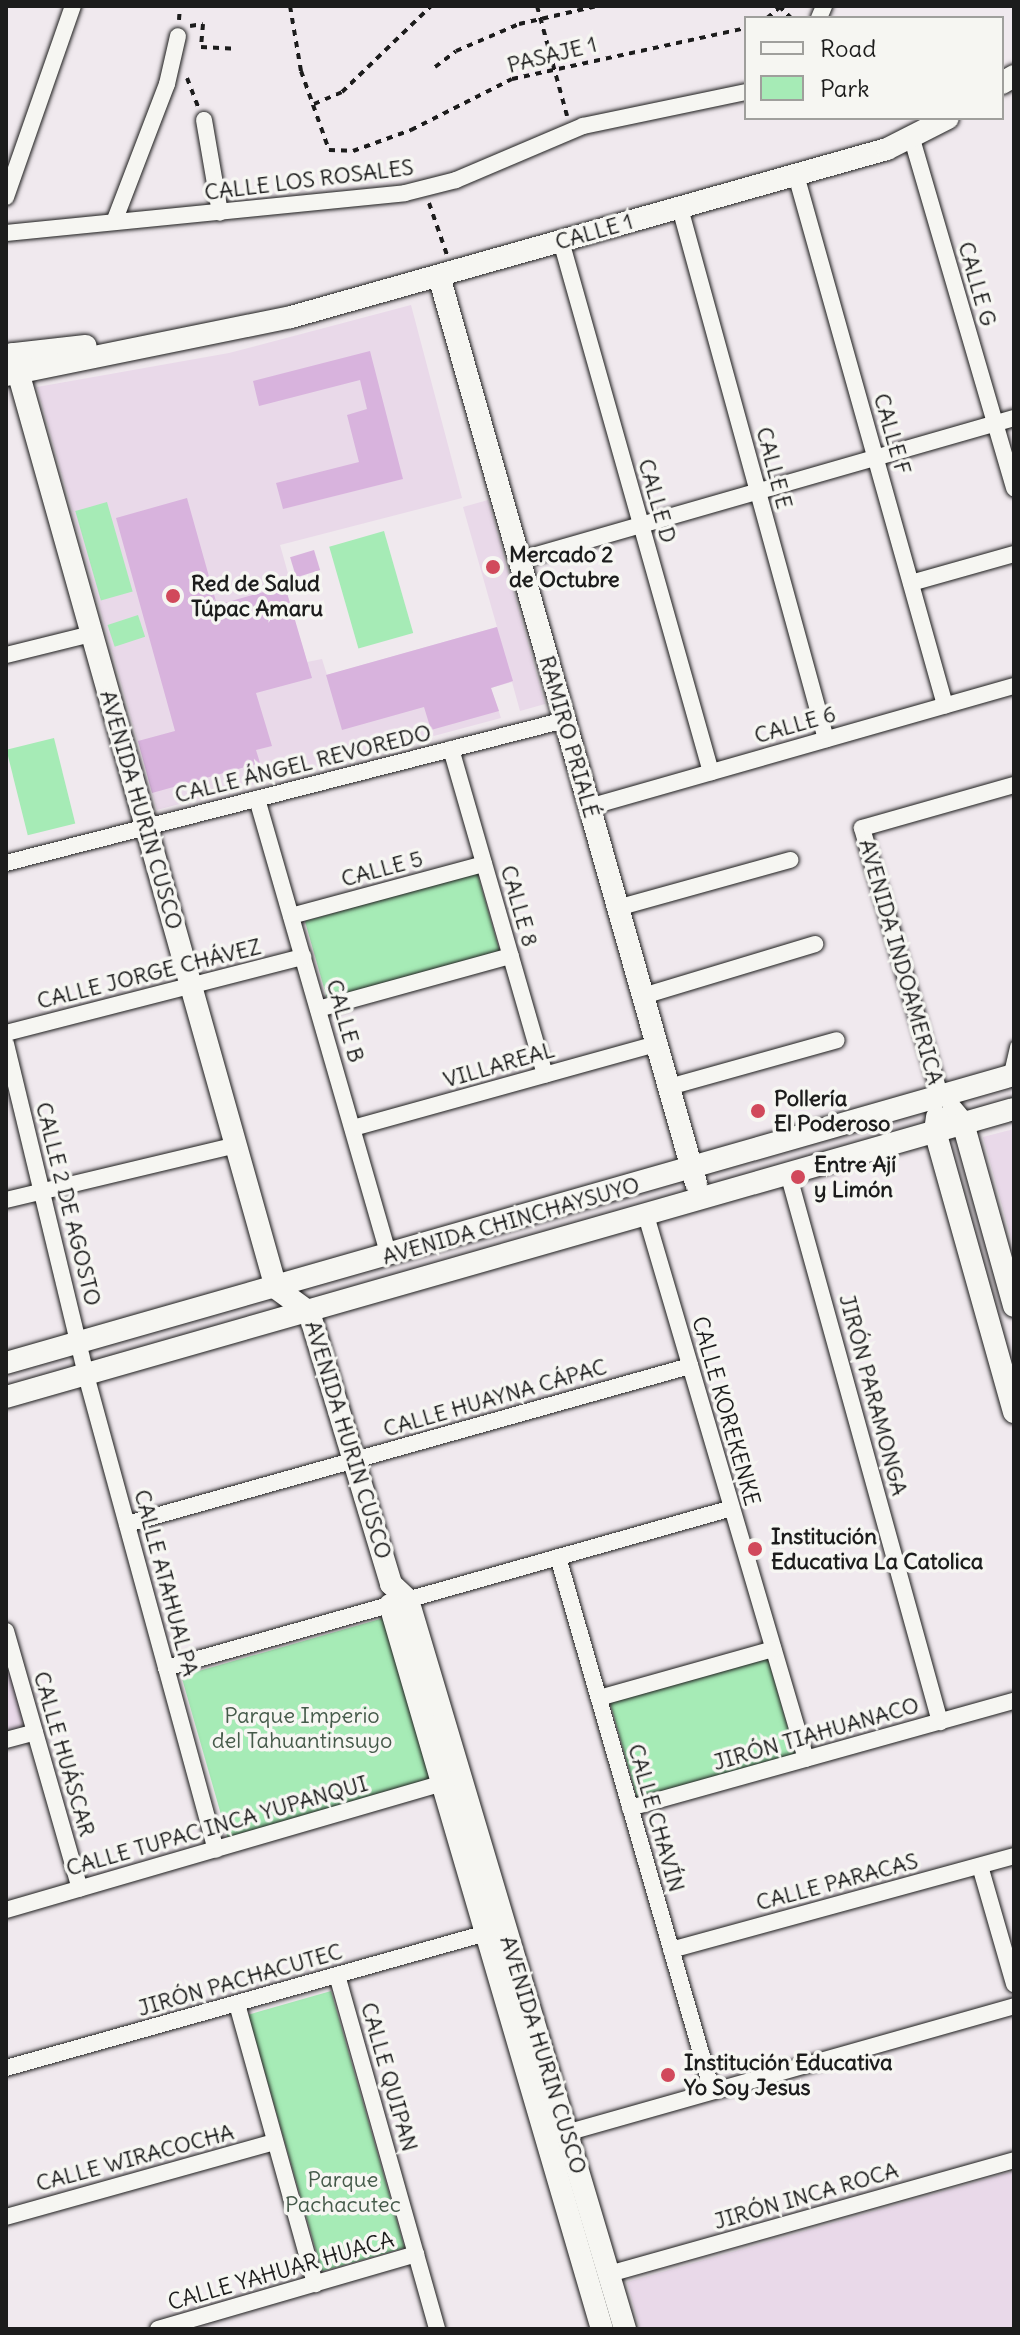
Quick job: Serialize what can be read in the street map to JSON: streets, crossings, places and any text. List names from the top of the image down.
{
  "streets": {
    "street": [
      "CALLE LOS ROSALES",
      "CALLE 1",
      "CALLE G",
      "CALLE F",
      "CALLE E",
      "CALLE D",
      "CALLE 6",
      "RAMIRO PRIALÉ",
      "CALLE ÁNGEL REVOREDO",
      "AVENIDA HURIN CUSCO",
      "CALLE 5",
      "CALLE 8",
      "AVENIDA INDOAMERICA",
      "CALLE JORGE CHÁVEZ",
      "CALLE B",
      "VILLAREAL",
      "CALLE 2 DE AGOSTO",
      "AVENIDA CHINCHAYSUYO",
      "JIRÓN PARAMONGA",
      "CALLE HUAYNA CÁPAC",
      "CALLE KOREKENKE",
      "CALLE ATAHUALPA",
      "JIRÓN TIAHUANACO",
      "CALLE HUÁSCAR",
      "CALLE CHAVÍN",
      "CALLE TUPAC INCA YUPANQUI",
      "CALLE PARACAS",
      "JIRÓN PACHACUTEC",
      "CALLE QUIPAN",
      "CALLE WIRACOCHA",
      "JIRÓN INCA ROCA",
      "CALLE YAHUAR HUACA"
    ],
    "path": ["PASAJE 1"]
  },
  "crossings": [
    ["CALLE 1", "CALLE G"],
    ["CALLE 1", "CALLE F"],
    ["CALLE 1", "CALLE E"],
    ["CALLE 1", "CALLE D"],
    ["CALLE 1", "RAMIRO PRIALÉ"],
    ["CALLE 1", "AVENIDA HURIN CUSCO"],
    ["CALLE F", "CALLE 6"],
    ["CALLE E", "CALLE 6"],
    ["CALLE D", "CALLE 6"],
    ["CALLE 6", "RAMIRO PRIALÉ"],
    ["RAMIRO PRIALÉ", "CALLE ÁNGEL REVOREDO"],
    ["RAMIRO PRIALÉ", "VILLAREAL"],
    ["RAMIRO PRIALÉ", "AVENIDA CHINCHAYSUYO"],
    ["CALLE ÁNGEL REVOREDO", "AVENIDA HURIN CUSCO"],
    ["CALLE ÁNGEL REVOREDO", "CALLE 8"],
    ["CALLE ÁNGEL REVOREDO", "CALLE B"],
    ["AVENIDA HURIN CUSCO", "CALLE JORGE CHÁVEZ"],
    ["AVENIDA HURIN CUSCO", "AVENIDA CHINCHAYSUYO"],
    ["AVENIDA HURIN CUSCO", "CALLE HUAYNA CÁPAC"],
    ["AVENIDA HURIN CUSCO", "CALLE TUPAC INCA YUPANQUI"],
    ["AVENIDA HURIN CUSCO", "JIRÓN PACHACUTEC"],
    ["AVENIDA HURIN CUSCO", "JIRÓN INCA ROCA"],
    ["CALLE 5", "CALLE 8"],
    ["CALLE 5", "CALLE B"],
    ["CALLE 8", "VILLAREAL"],
    ["AVENIDA INDOAMERICA", "AVENIDA CHINCHAYSUYO"],
    ["CALLE JORGE CHÁVEZ", "CALLE B"],
    ["CALLE B", "VILLAREAL"],
    ["CALLE B", "AVENIDA CHINCHAYSUYO"],
    ["CALLE 2 DE AGOSTO", "AVENIDA CHINCHAYSUYO"],
    ["CALLE 2 DE AGOSTO", "CALLE ATAHUALPA"],
    ["AVENIDA CHINCHAYSUYO", "JIRÓN PARAMONGA"],
    ["AVENIDA CHINCHAYSUYO", "CALLE KOREKENKE"],
    ["AVENIDA CHINCHAYSUYO", "CALLE ATAHUALPA"],
    ["JIRÓN PARAMONGA", "JIRÓN TIAHUANACO"],
    ["CALLE HUAYNA CÁPAC", "CALLE KOREKENKE"],
    ["CALLE HUAYNA CÁPAC", "CALLE ATAHUALPA"],
    ["CALLE KOREKENKE", "JIRÓN TIAHUANACO"],
    ["CALLE ATAHUALPA", "CALLE TUPAC INCA YUPANQUI"],
    ["JIRÓN TIAHUANACO", "CALLE CHAVÍN"],
    ["CALLE HUÁSCAR", "CALLE TUPAC INCA YUPANQUI"],
    ["CALLE CHAVÍN", "CALLE PARACAS"],
    ["JIRÓN PACHACUTEC", "CALLE QUIPAN"],
    ["CALLE QUIPAN", "CALLE YAHUAR HUACA"]
  ],
  "parks": ["Parque Imperio del Tahuantinsuyo", "Parque Pachacutec"],
  "places": [
    "Mercado 2 de Octubre",
    "Red de Salud Túpac Amaru",
    "Pollería El Poderoso",
    "Entre Ají y Limón",
    "Institución Educativa La Catolica",
    "Institución Educativa Yo Soy Jesus"
  ],
  "legend": ["Road", "Park"]
}
